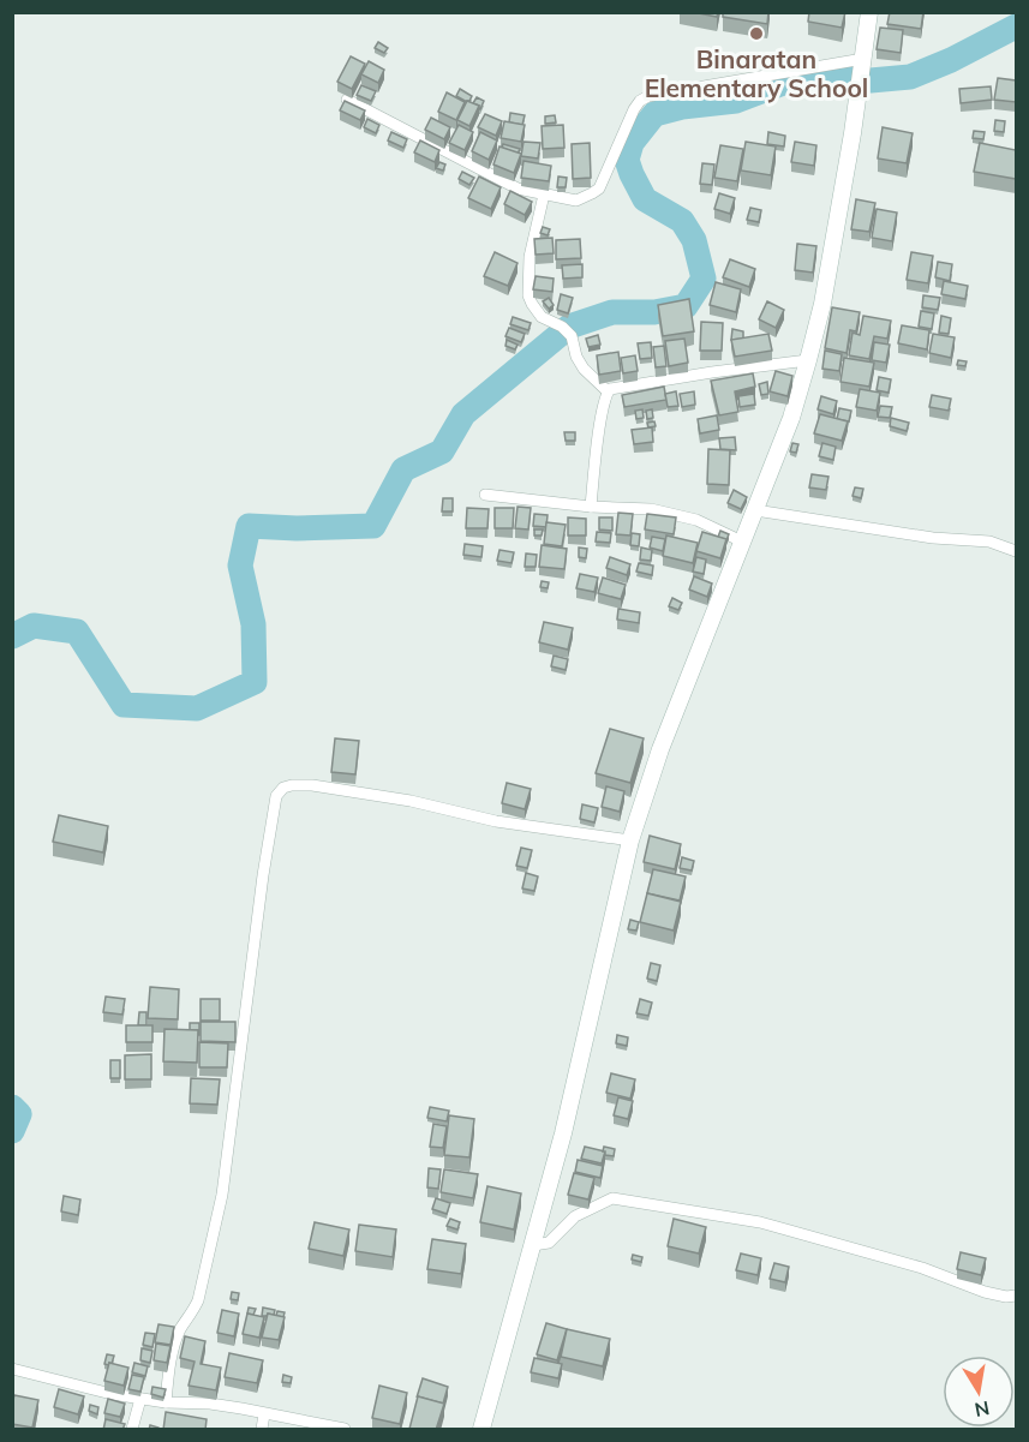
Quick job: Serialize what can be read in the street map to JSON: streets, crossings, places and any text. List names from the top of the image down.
{
  "places": ["Binaratan Elementary School"],
  "north": "bottom"
}
